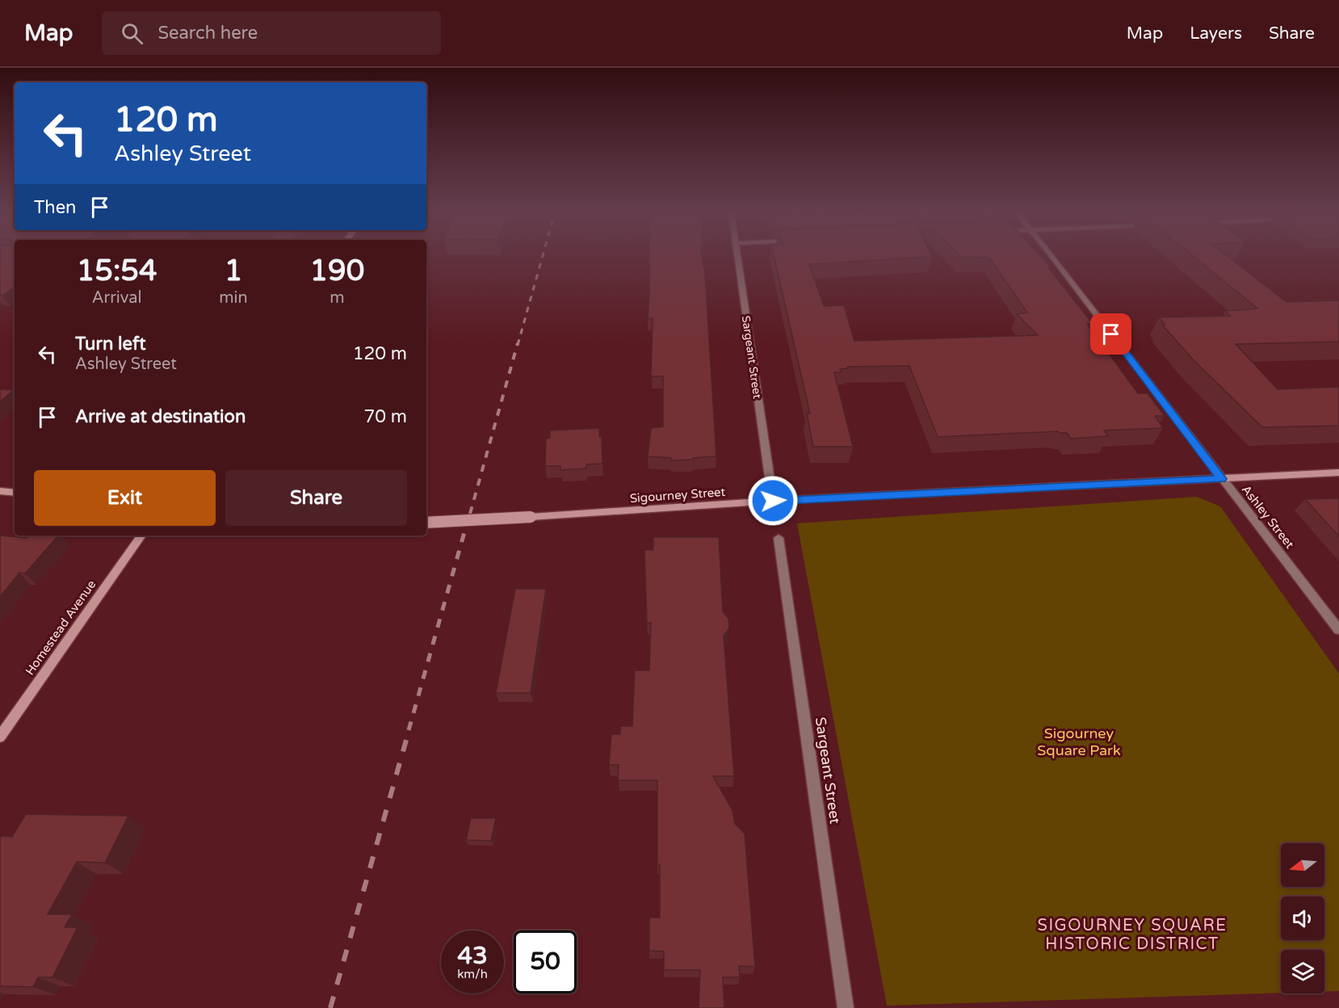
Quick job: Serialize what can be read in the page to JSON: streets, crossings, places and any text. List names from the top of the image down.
{
  "streets": {
    "main road": ["Sigourney Street", "Homestead Avenue"],
    "street": ["Sargeant Street", "Ashley Street"]
  },
  "crossings": [
    ["Sargeant Street", "Sigourney Street"],
    ["Sigourney Street", "Ashley Street"]
  ],
  "districts": ["SIGOURNEY SQUARE HISTORIC DISTRICT"],
  "parks": ["Sigourney Square Park"],
  "north": "left",
  "page": {
    "header": "Map",
    "search": "Search here",
    "nav": ["Map", "Layers", "Share"],
    "turn": ["120 m", "Ashley Street"],
    "then": "Then",
    "eta": [
      "15:54",
      "Arrival",
      "1",
      "min",
      "190",
      "m"
    ],
    "list": [
      {
        "name": "Turn left",
        "note": "Ashley Street",
        "value": "120 m"
      },
      {
        "name": "Arrive at destination",
        "value": "70 m"
      }
    ],
    "buttons": ["Exit", "Share"],
    "speed": "43 km/h",
    "limit": "50"
  }
}
